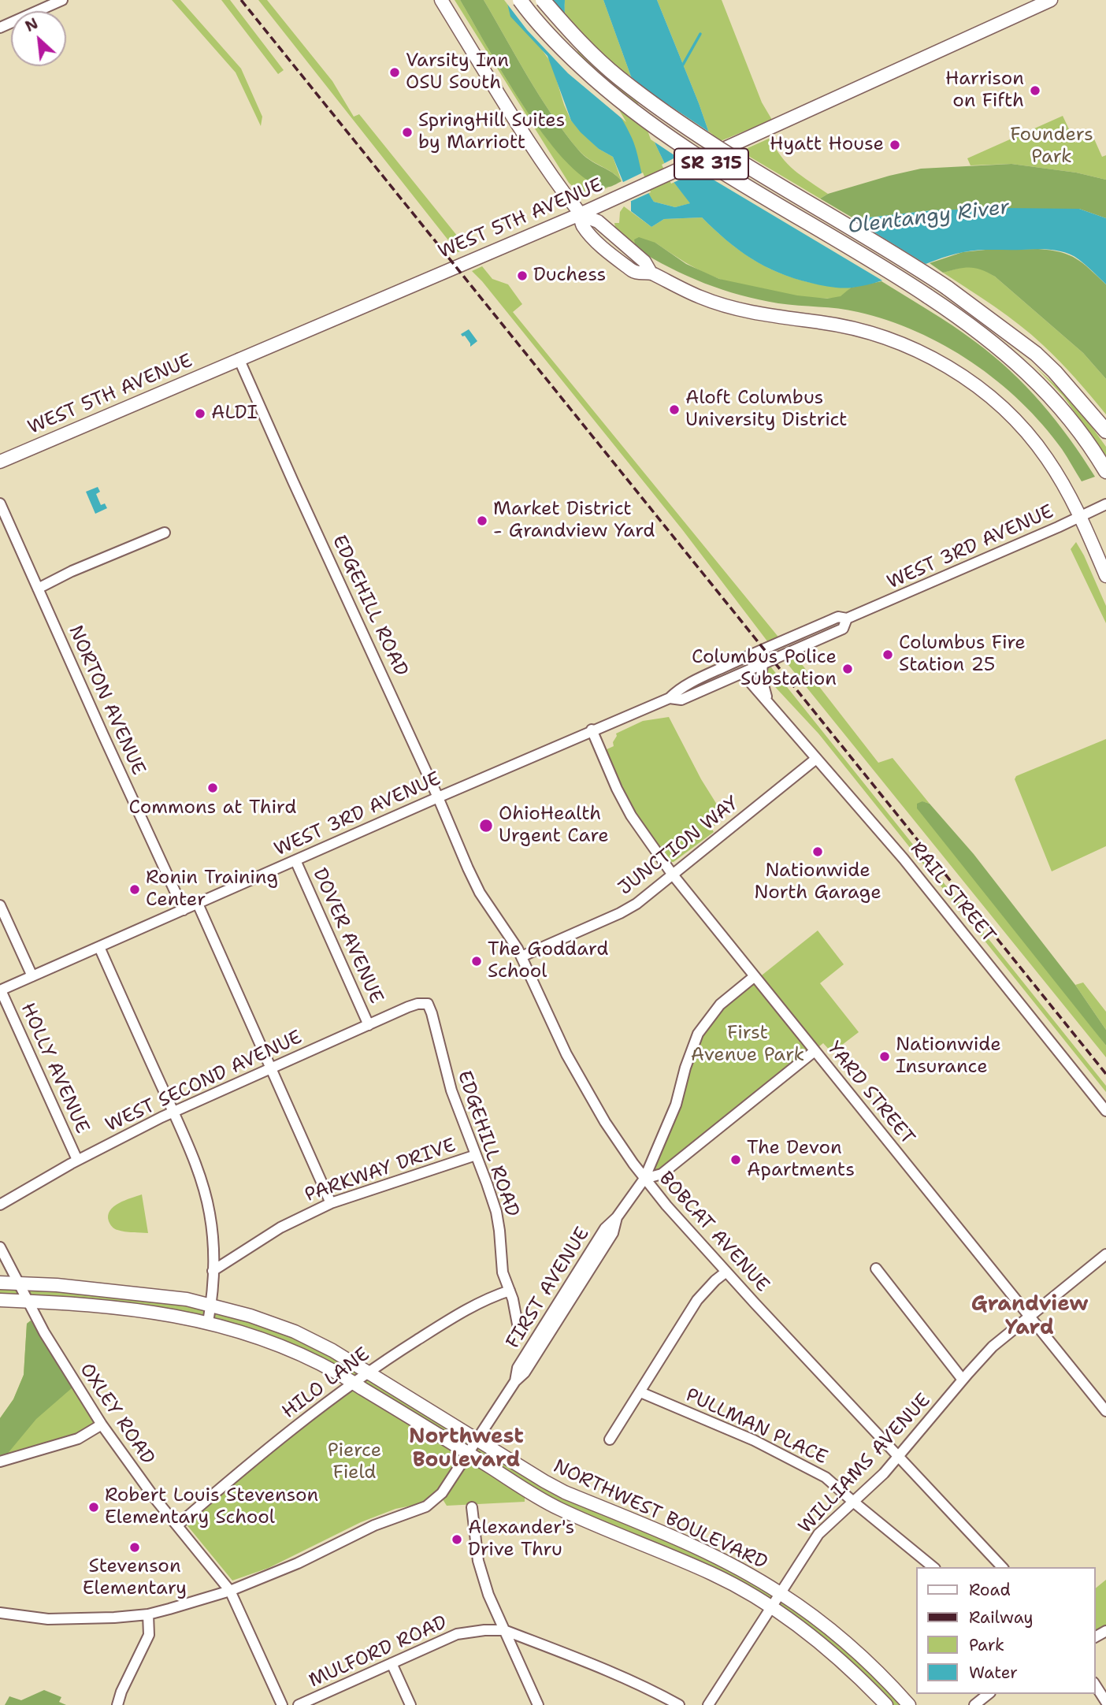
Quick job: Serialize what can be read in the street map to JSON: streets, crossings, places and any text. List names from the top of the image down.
{
  "streets": {
    "highway": ["SR 315"],
    "main road": ["WEST 5TH AVENUE", "NORTHWEST BOULEVARD"],
    "street": [
      "WEST 3RD AVENUE",
      "EDGEHILL ROAD",
      "NORTON AVENUE",
      "JUNCTION WAY",
      "RAIL STREET",
      "DOVER AVENUE",
      "HOLLY AVENUE",
      "WEST SECOND AVENUE",
      "YARD STREET",
      "PARKWAY DRIVE",
      "BOBCAT AVENUE",
      "FIRST AVENUE",
      "HILO LANE",
      "OXLEY ROAD",
      "PULLMAN PLACE",
      "WILLIAMS AVENUE",
      "MULFORD ROAD"
    ]
  },
  "crossings": [
    ["WEST 5TH AVENUE", "EDGEHILL ROAD"],
    ["WEST 3RD AVENUE", "EDGEHILL ROAD"],
    ["WEST 3RD AVENUE", "NORTON AVENUE"],
    ["WEST 3RD AVENUE", "RAIL STREET"],
    ["WEST 3RD AVENUE", "DOVER AVENUE"],
    ["WEST 3RD AVENUE", "HOLLY AVENUE"],
    ["WEST 3RD AVENUE", "YARD STREET"],
    ["EDGEHILL ROAD", "WEST SECOND AVENUE"],
    ["EDGEHILL ROAD", "PARKWAY DRIVE"],
    ["EDGEHILL ROAD", "BOBCAT AVENUE"],
    ["EDGEHILL ROAD", "HILO LANE"],
    ["JUNCTION WAY", "RAIL STREET"],
    ["JUNCTION WAY", "YARD STREET"],
    ["JUNCTION WAY", "BOBCAT AVENUE"],
    ["DOVER AVENUE", "WEST SECOND AVENUE"],
    ["HOLLY AVENUE", "WEST SECOND AVENUE"],
    ["YARD STREET", "FIRST AVENUE"],
    ["YARD STREET", "WILLIAMS AVENUE"],
    ["BOBCAT AVENUE", "FIRST AVENUE"],
    ["BOBCAT AVENUE", "WILLIAMS AVENUE"],
    ["FIRST AVENUE", "OXLEY ROAD"],
    ["FIRST AVENUE", "NORTHWEST BOULEVARD"],
    ["HILO LANE", "OXLEY ROAD"],
    ["HILO LANE", "NORTHWEST BOULEVARD"],
    ["OXLEY ROAD", "NORTHWEST BOULEVARD"],
    ["PULLMAN PLACE", "WILLIAMS AVENUE"],
    ["WILLIAMS AVENUE", "NORTHWEST BOULEVARD"]
  ],
  "districts": ["Grandview Yard", "Northwest Boulevard"],
  "water": ["Olentangy River"],
  "parks": ["Founders Park", "First Avenue Park", "Pierce Field"],
  "places": [
    "Varsity Inn OSU South",
    "Harrison on Fifth",
    "SpringHill Suites by Marriott",
    "Hyatt House",
    "Duchess",
    "Aloft Columbus University District",
    "ALDI",
    "Market District - Grandview Yard",
    "Columbus Fire Station 25",
    "Columbus Police Substation",
    "Commons at Third",
    "OhioHealth Urgent Care",
    "Nationwide North Garage",
    "Ronin Training Center",
    "The Goddard School",
    "Nationwide Insurance",
    "The Devon Apartments",
    "Robert Louis Stevenson Elementary School",
    "Alexander's Drive Thru",
    "Stevenson Elementary"
  ],
  "legend": [
    "Road",
    "Railway",
    "Park",
    "Water"
  ],
  "north": "top left"
}
